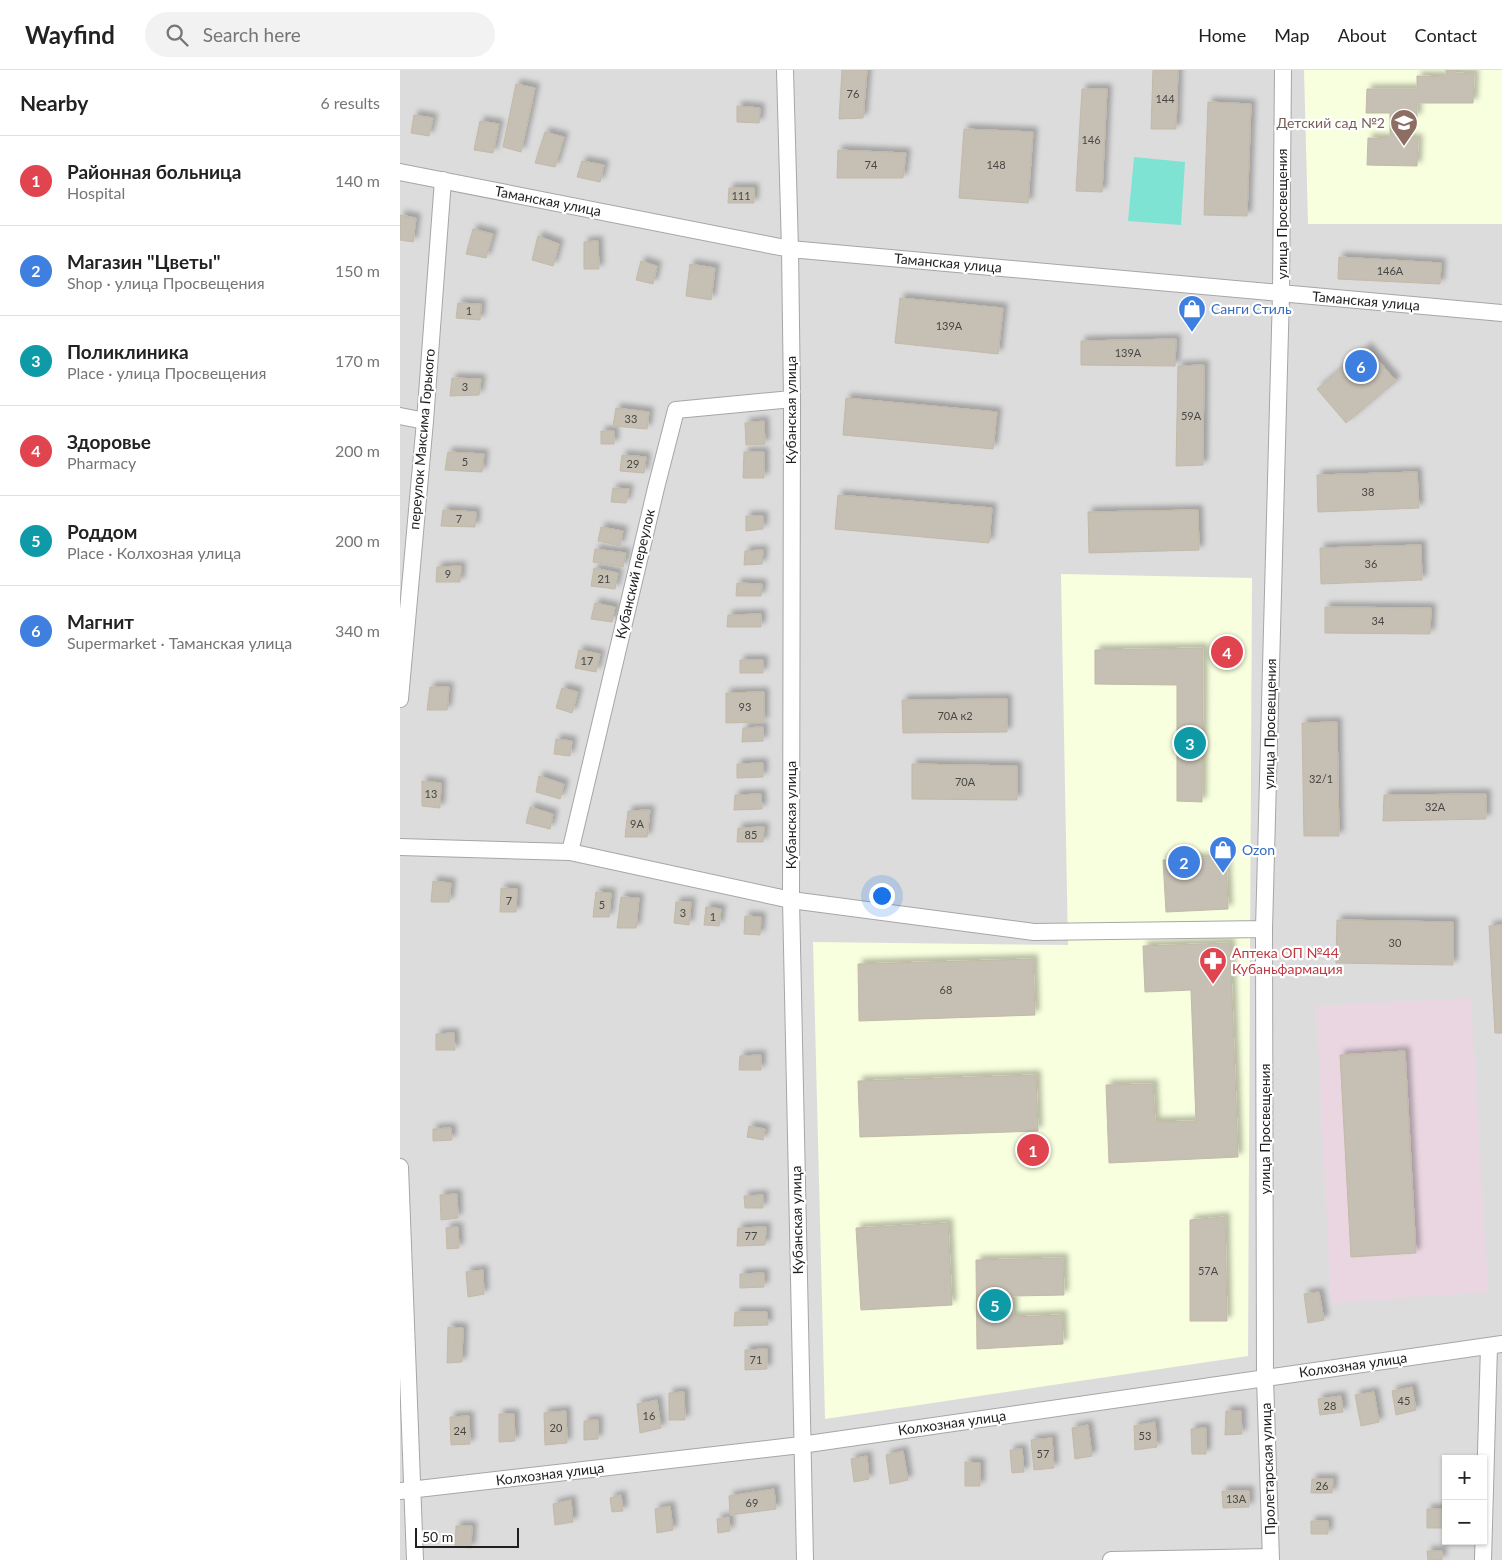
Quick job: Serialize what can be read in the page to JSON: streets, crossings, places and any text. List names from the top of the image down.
{
  "streets": {
    "street": [
      "Таманская улица",
      "улица Просвещения",
      "Кубанская улица",
      "переулок Максима Горького",
      "Кубанский переулок",
      "Колхозная улица",
      "Пролетарская улица"
    ]
  },
  "crossings": [
    ["Таманская улица", "улица Просвещения"],
    ["Таманская улица", "Кубанская улица"],
    ["Таманская улица", "переулок Максима Горького"],
    ["улица Просвещения", "Колхозная улица"],
    ["улица Просвещения", "Пролетарская улица"],
    ["Кубанская улица", "Кубанский переулок"],
    ["Кубанская улица", "Колхозная улица"],
    ["Колхозная улица", "Пролетарская улица"]
  ],
  "places": {
    "school or university": ["Детский сад №2"],
    "shop": ["Санги Стиль", "Ozon"],
    "pharmacy": ["Аптека ОП №44 Кубаньфармация"]
  },
  "house_numbers": [
    "76",
    "144",
    "146",
    "74",
    "148",
    "111",
    "146А",
    "1",
    "139А",
    "139А",
    "3",
    "59А",
    "33",
    "5",
    "29",
    "38",
    "7",
    "36",
    "9",
    "21",
    "34",
    "17",
    "93",
    "70А к2",
    "32/1",
    "70А",
    "13",
    "32А",
    "9А",
    "85",
    "7",
    "5",
    "3",
    "1",
    "30",
    "68",
    "77",
    "57А",
    "71",
    "45",
    "28",
    "16",
    "20",
    "24",
    "53",
    "57",
    "26",
    "13А",
    "69"
  ],
  "scale_bar": "50 m",
  "page": {
    "header": "Wayfind",
    "search": "Search here",
    "nav": [
      "Home",
      "Map",
      "About",
      "Contact"
    ],
    "heading": ["Nearby", "6 results"],
    "list": [
      {
        "mark": "1",
        "name": "Районная больница",
        "note": "Hospital",
        "value": "140 m"
      },
      {
        "mark": "2",
        "name": "Магазин \"Цветы\"",
        "note": "Shop · улица Просвещения",
        "value": "150 m"
      },
      {
        "mark": "3",
        "name": "Поликлиника",
        "note": "Place · улица Просвещения",
        "value": "170 m"
      },
      {
        "mark": "4",
        "name": "Здоровье",
        "note": "Pharmacy",
        "value": "200 m"
      },
      {
        "mark": "5",
        "name": "Роддом",
        "note": "Place · Колхозная улица",
        "value": "200 m"
      },
      {
        "mark": "6",
        "name": "Магнит",
        "note": "Supermarket · Таманская улица",
        "value": "340 m"
      }
    ],
    "pins": [
      "6",
      "4",
      "3",
      "2",
      "1",
      "5"
    ],
    "map_buttons": ["+", "−"],
    "scale": "50 m"
  }
}
